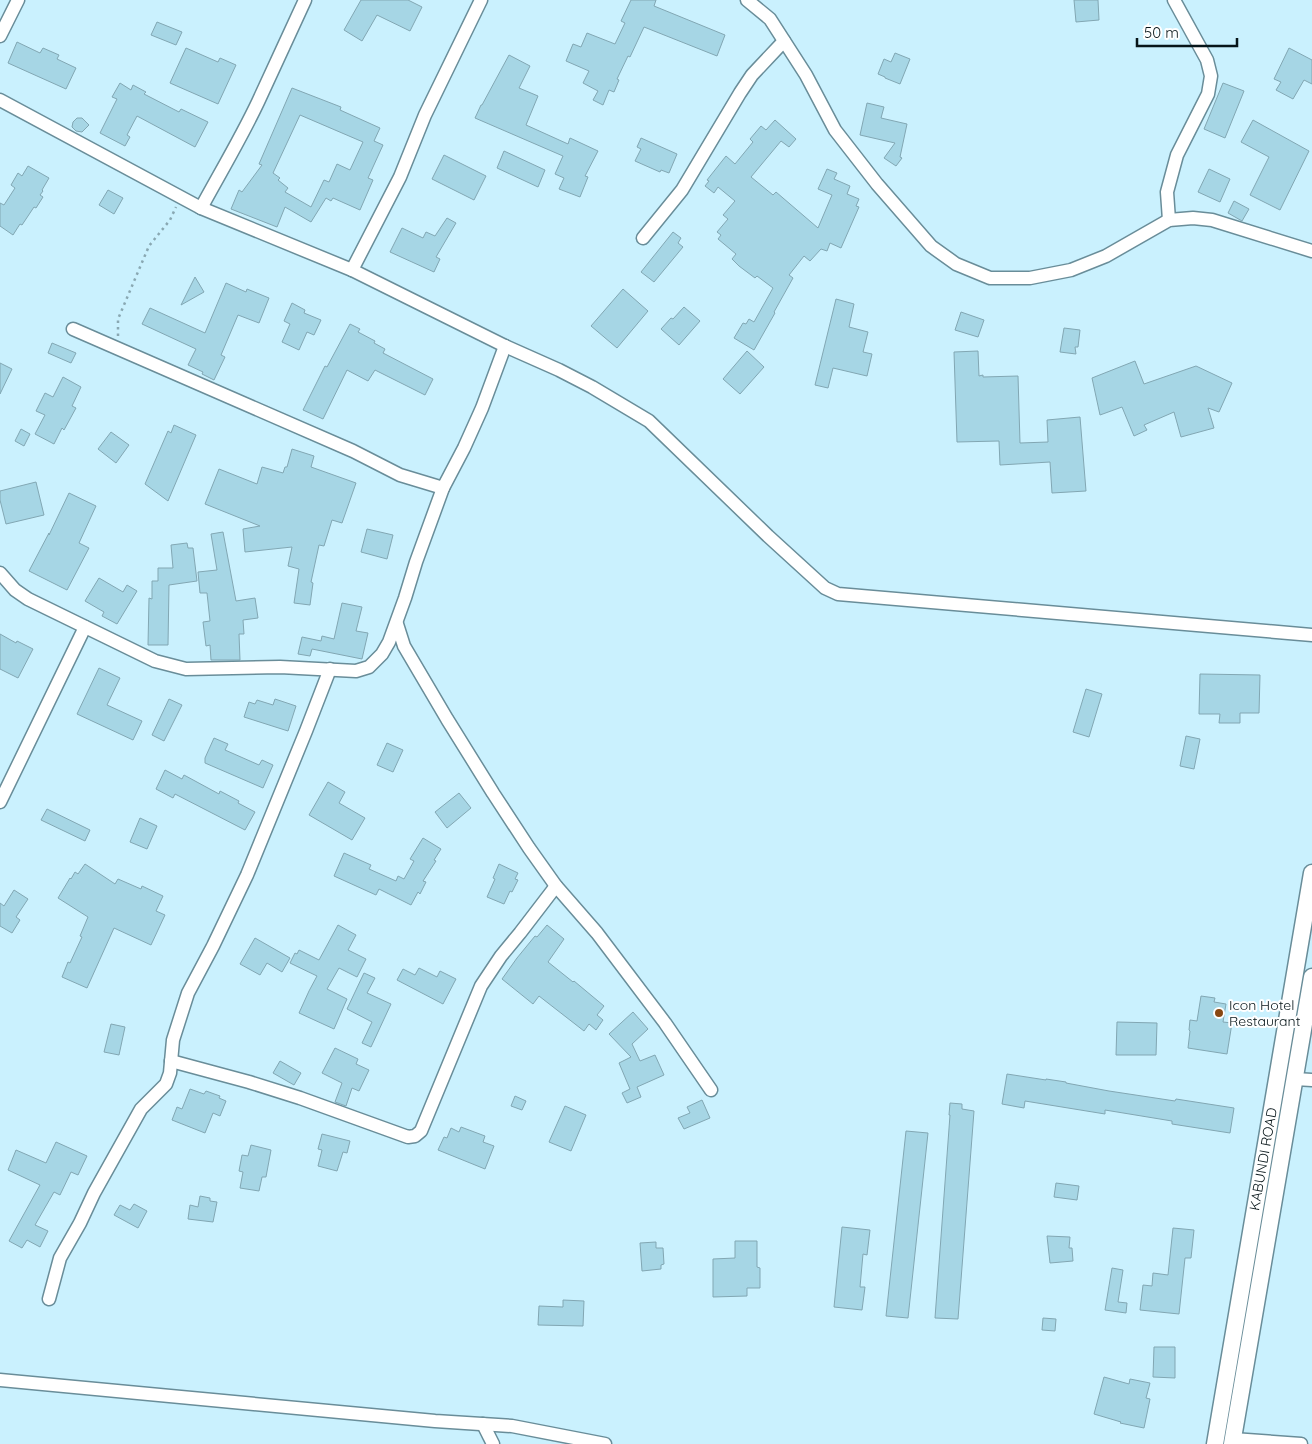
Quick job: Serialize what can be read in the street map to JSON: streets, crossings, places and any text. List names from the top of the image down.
{
  "streets": {
    "street": ["KABUNDI ROAD"]
  },
  "places": ["Icon Hotel Restaurant"],
  "scale_bar": "50 m"
}
